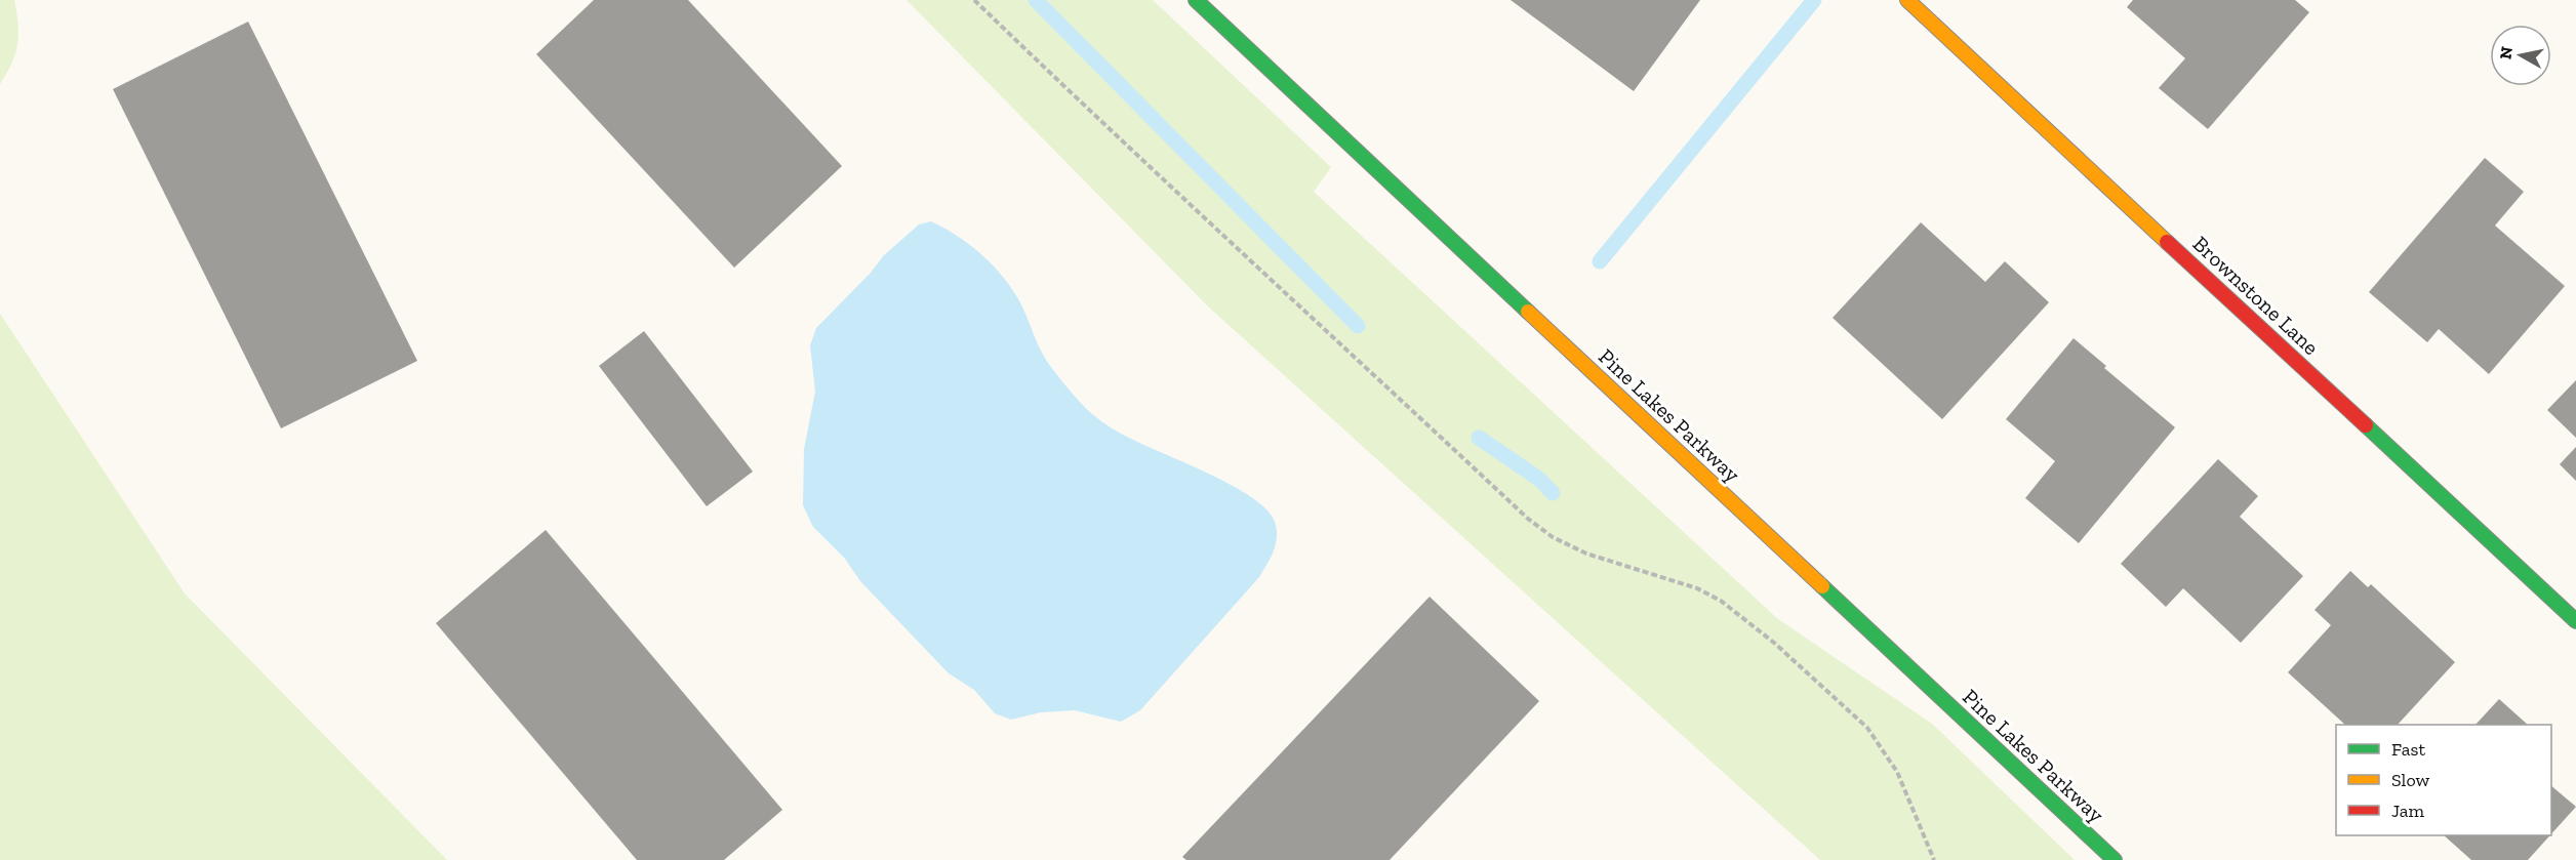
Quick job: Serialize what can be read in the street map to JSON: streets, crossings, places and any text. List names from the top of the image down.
{
  "streets": {
    "street": ["Brownstone Lane", "Pine Lakes Parkway"]
  },
  "legend": ["Fast", "Slow", "Jam"],
  "north": "left"
}
